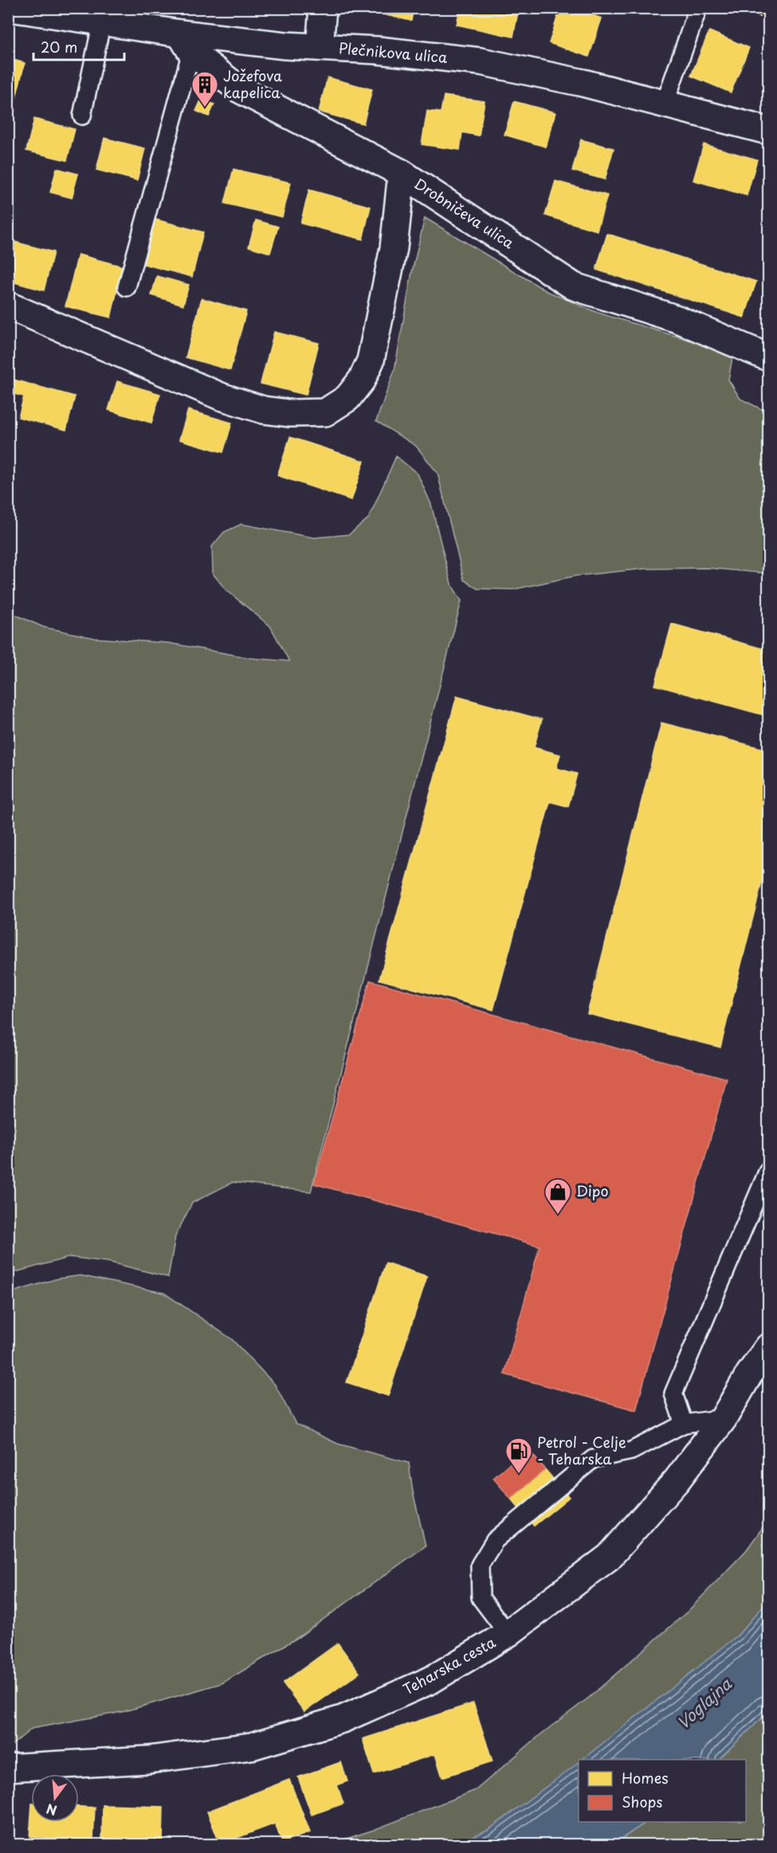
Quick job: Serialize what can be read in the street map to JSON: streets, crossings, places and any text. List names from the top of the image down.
{
  "streets": {
    "street": ["Plečnikova ulica", "Drobničeva ulica", "Teharska cesta"]
  },
  "crossings": [
    ["Plečnikova ulica", "Drobničeva ulica"]
  ],
  "water": ["Voglajna"],
  "places": {
    "building": ["Jožefova kapelica"],
    "shop": ["Dipo"],
    "fuel station": ["Petrol - Celje - Teharska"]
  },
  "legend": ["Homes", "Shops"],
  "scale_bar": "20 m",
  "north": "bottom"
}
